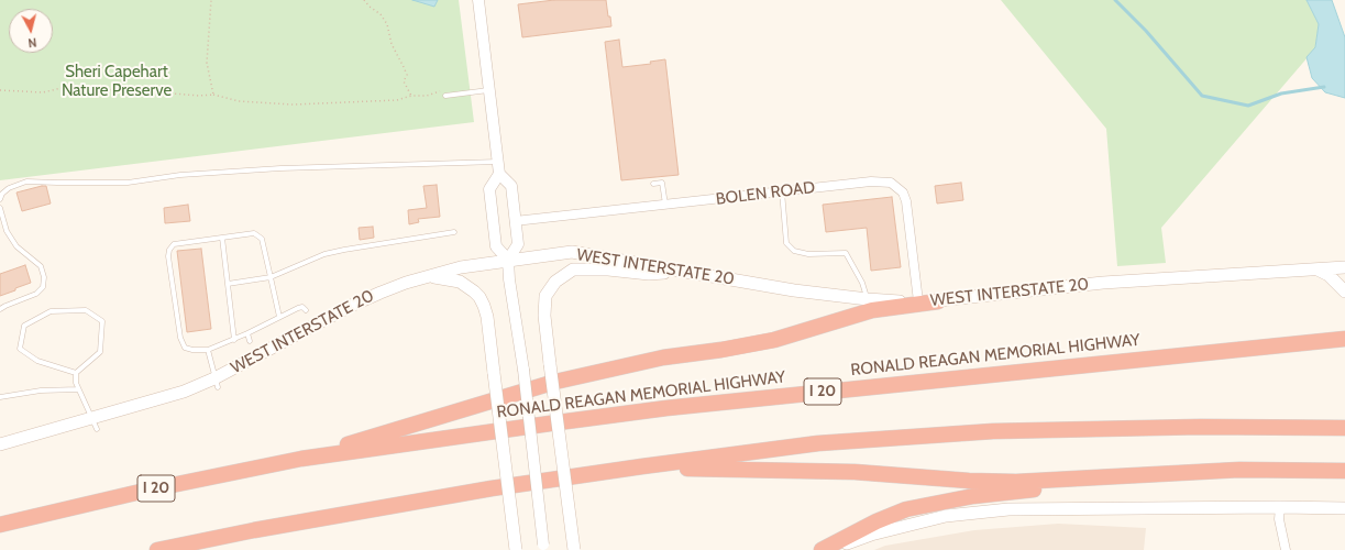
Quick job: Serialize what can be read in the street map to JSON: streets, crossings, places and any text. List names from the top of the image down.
{
  "streets": {
    "highway": ["RONALD REAGAN MEMORIAL HIGHWAY", "I 20"],
    "main road": ["WEST INTERSTATE 20"],
    "street": ["BOLEN ROAD"]
  },
  "crossings": [
    ["BOLEN ROAD", "WEST INTERSTATE 20"]
  ],
  "parks": ["Sheri Capehart Nature Preserve"],
  "north": "bottom"
}
